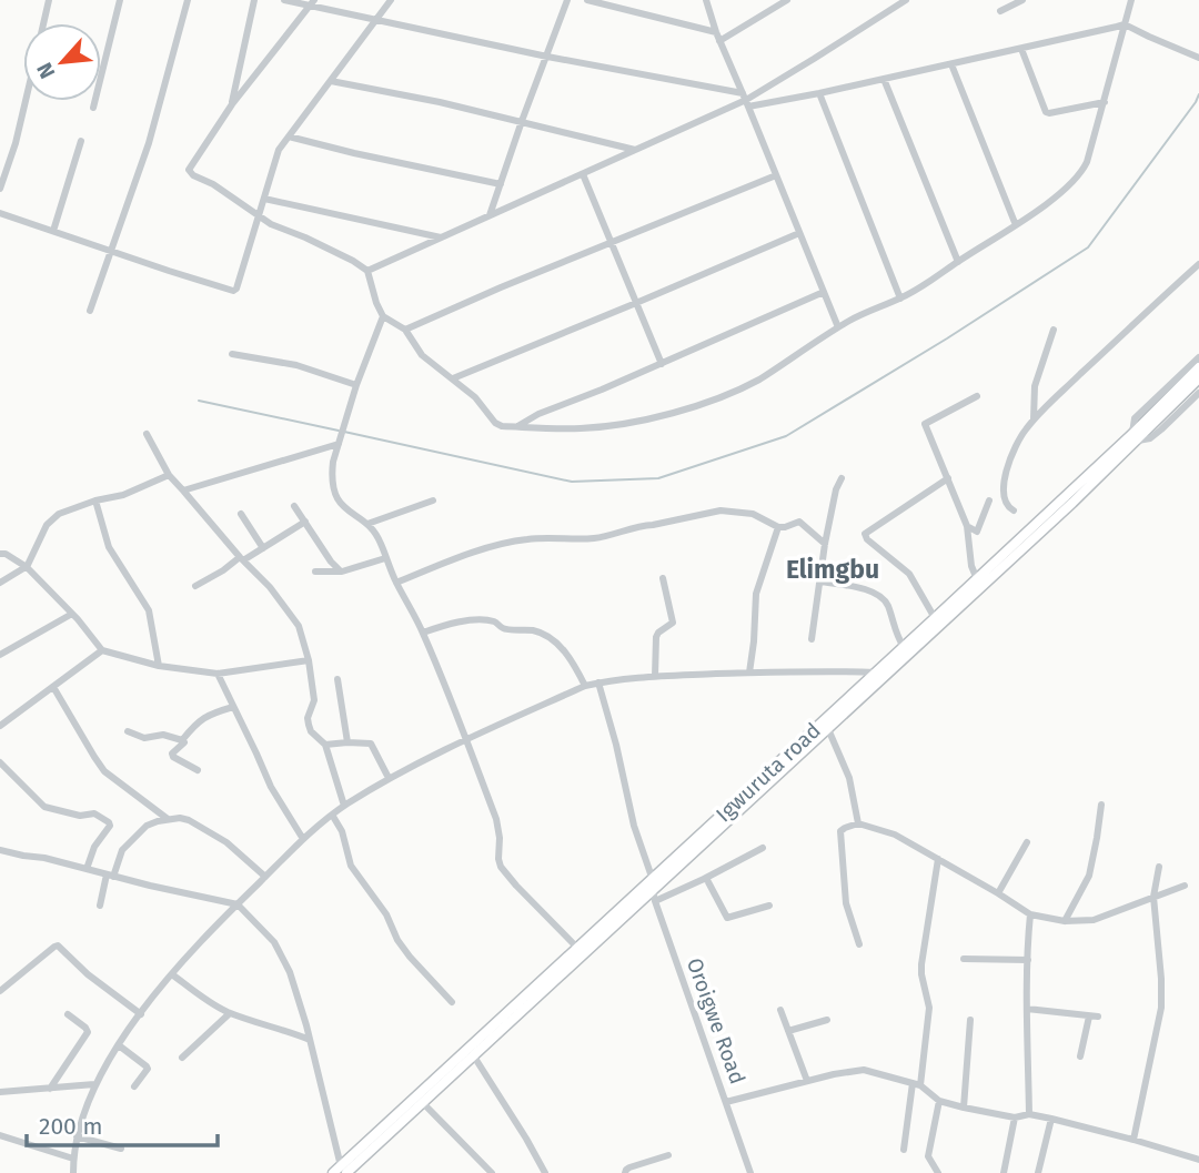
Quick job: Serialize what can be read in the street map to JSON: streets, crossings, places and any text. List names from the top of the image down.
{
  "streets": {
    "main road": ["Igwuruta road"],
    "street": ["Oroigwe Road"]
  },
  "crossings": [
    ["Igwuruta road", "Oroigwe Road"]
  ],
  "districts": ["Elimgbu"],
  "scale_bar": "200 m",
  "north": "bottom left"
}
